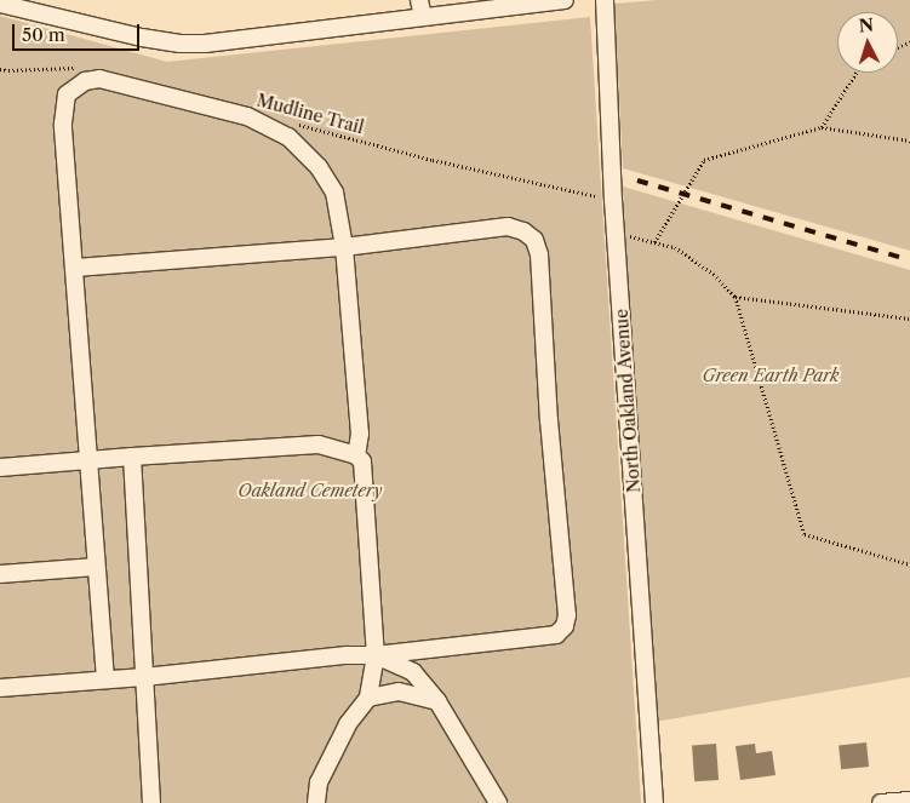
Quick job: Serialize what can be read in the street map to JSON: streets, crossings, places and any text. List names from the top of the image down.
{
  "streets": {
    "street": ["North Oakland Avenue"],
    "path": ["Mudline Trail"]
  },
  "crossings": [
    ["Mudline Trail", "North Oakland Avenue"]
  ],
  "parks": ["Green Earth Park", "Oakland Cemetery"],
  "scale_bar": "50 m",
  "north": "top"
}
